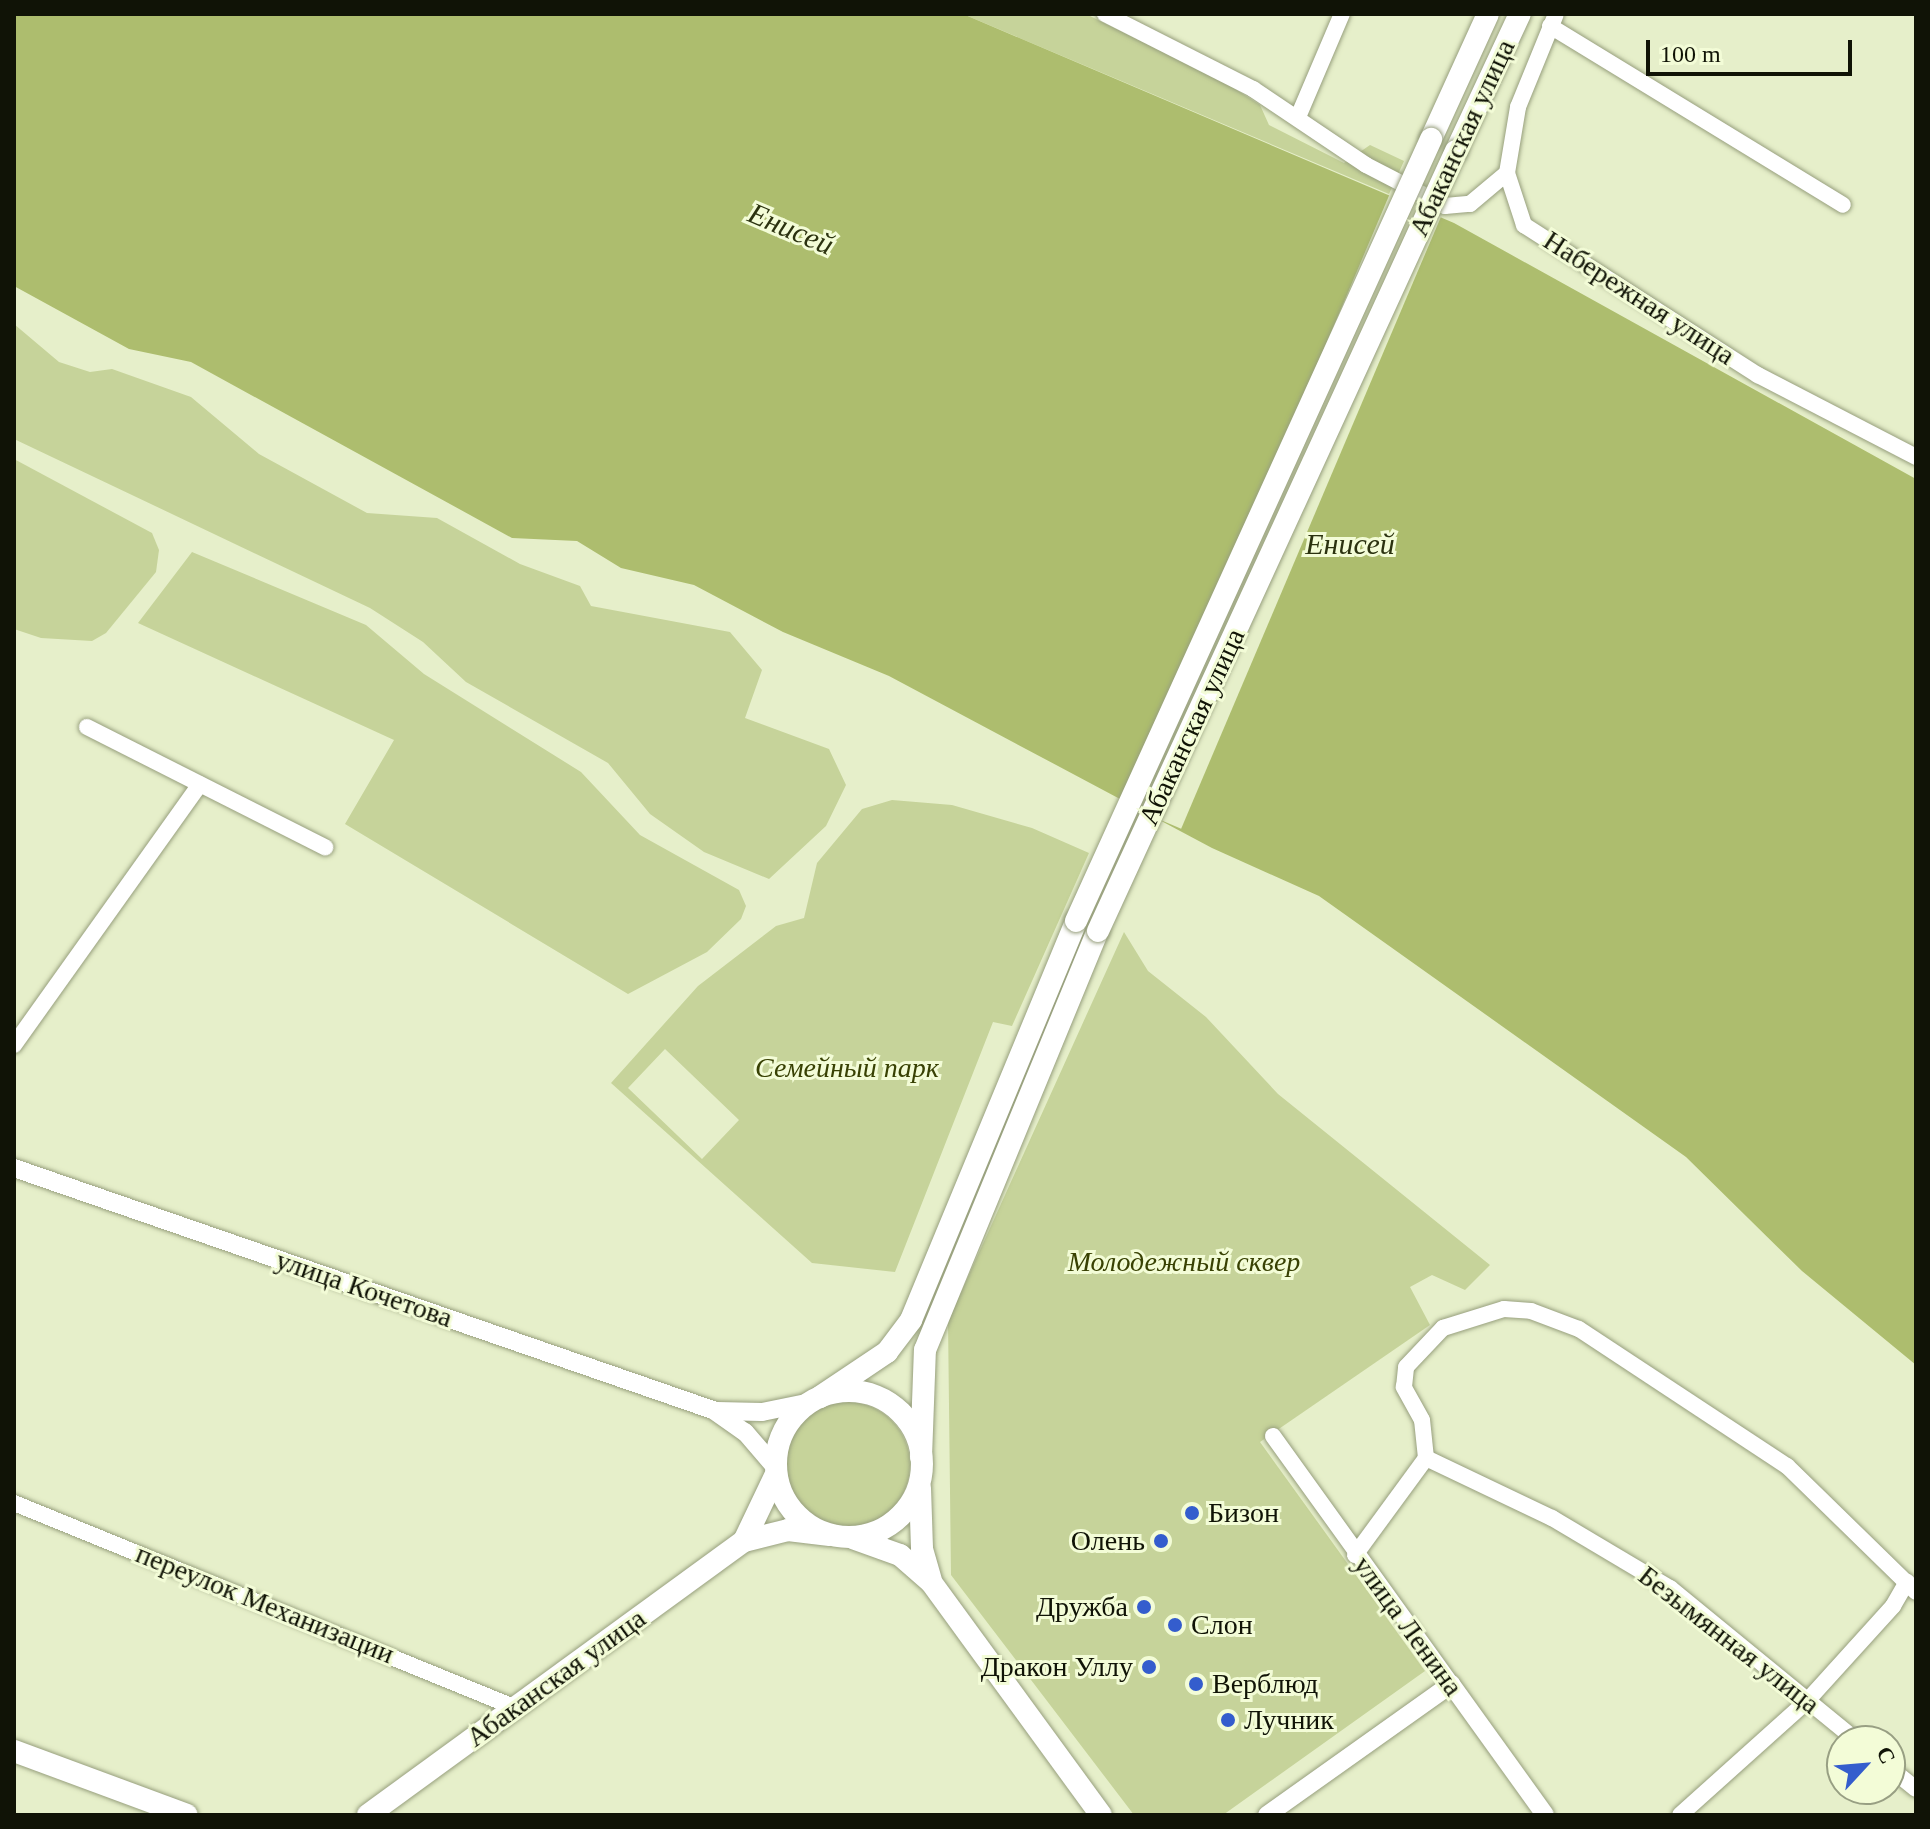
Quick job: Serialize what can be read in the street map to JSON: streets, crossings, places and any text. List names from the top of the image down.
{
  "streets": {
    "main road": ["Абаканская улица"],
    "street": [
      "Набережная улица",
      "улица Кочетова",
      "переулок Механизации",
      "улица Ленина",
      "Безымянная улица"
    ]
  },
  "crossings": [
    ["Абаканская улица", "улица Кочетова"],
    ["Абаканская улица", "переулок Механизации"]
  ],
  "water": ["Енисей"],
  "parks": ["Семейный парк", "Молодежный сквер"],
  "places": [
    "Бизон",
    "Олень",
    "Дружба",
    "Слон",
    "Дракон Уллу",
    "Верблюд",
    "Лучник"
  ],
  "scale_bar": "100 m",
  "north": "top right"
}
